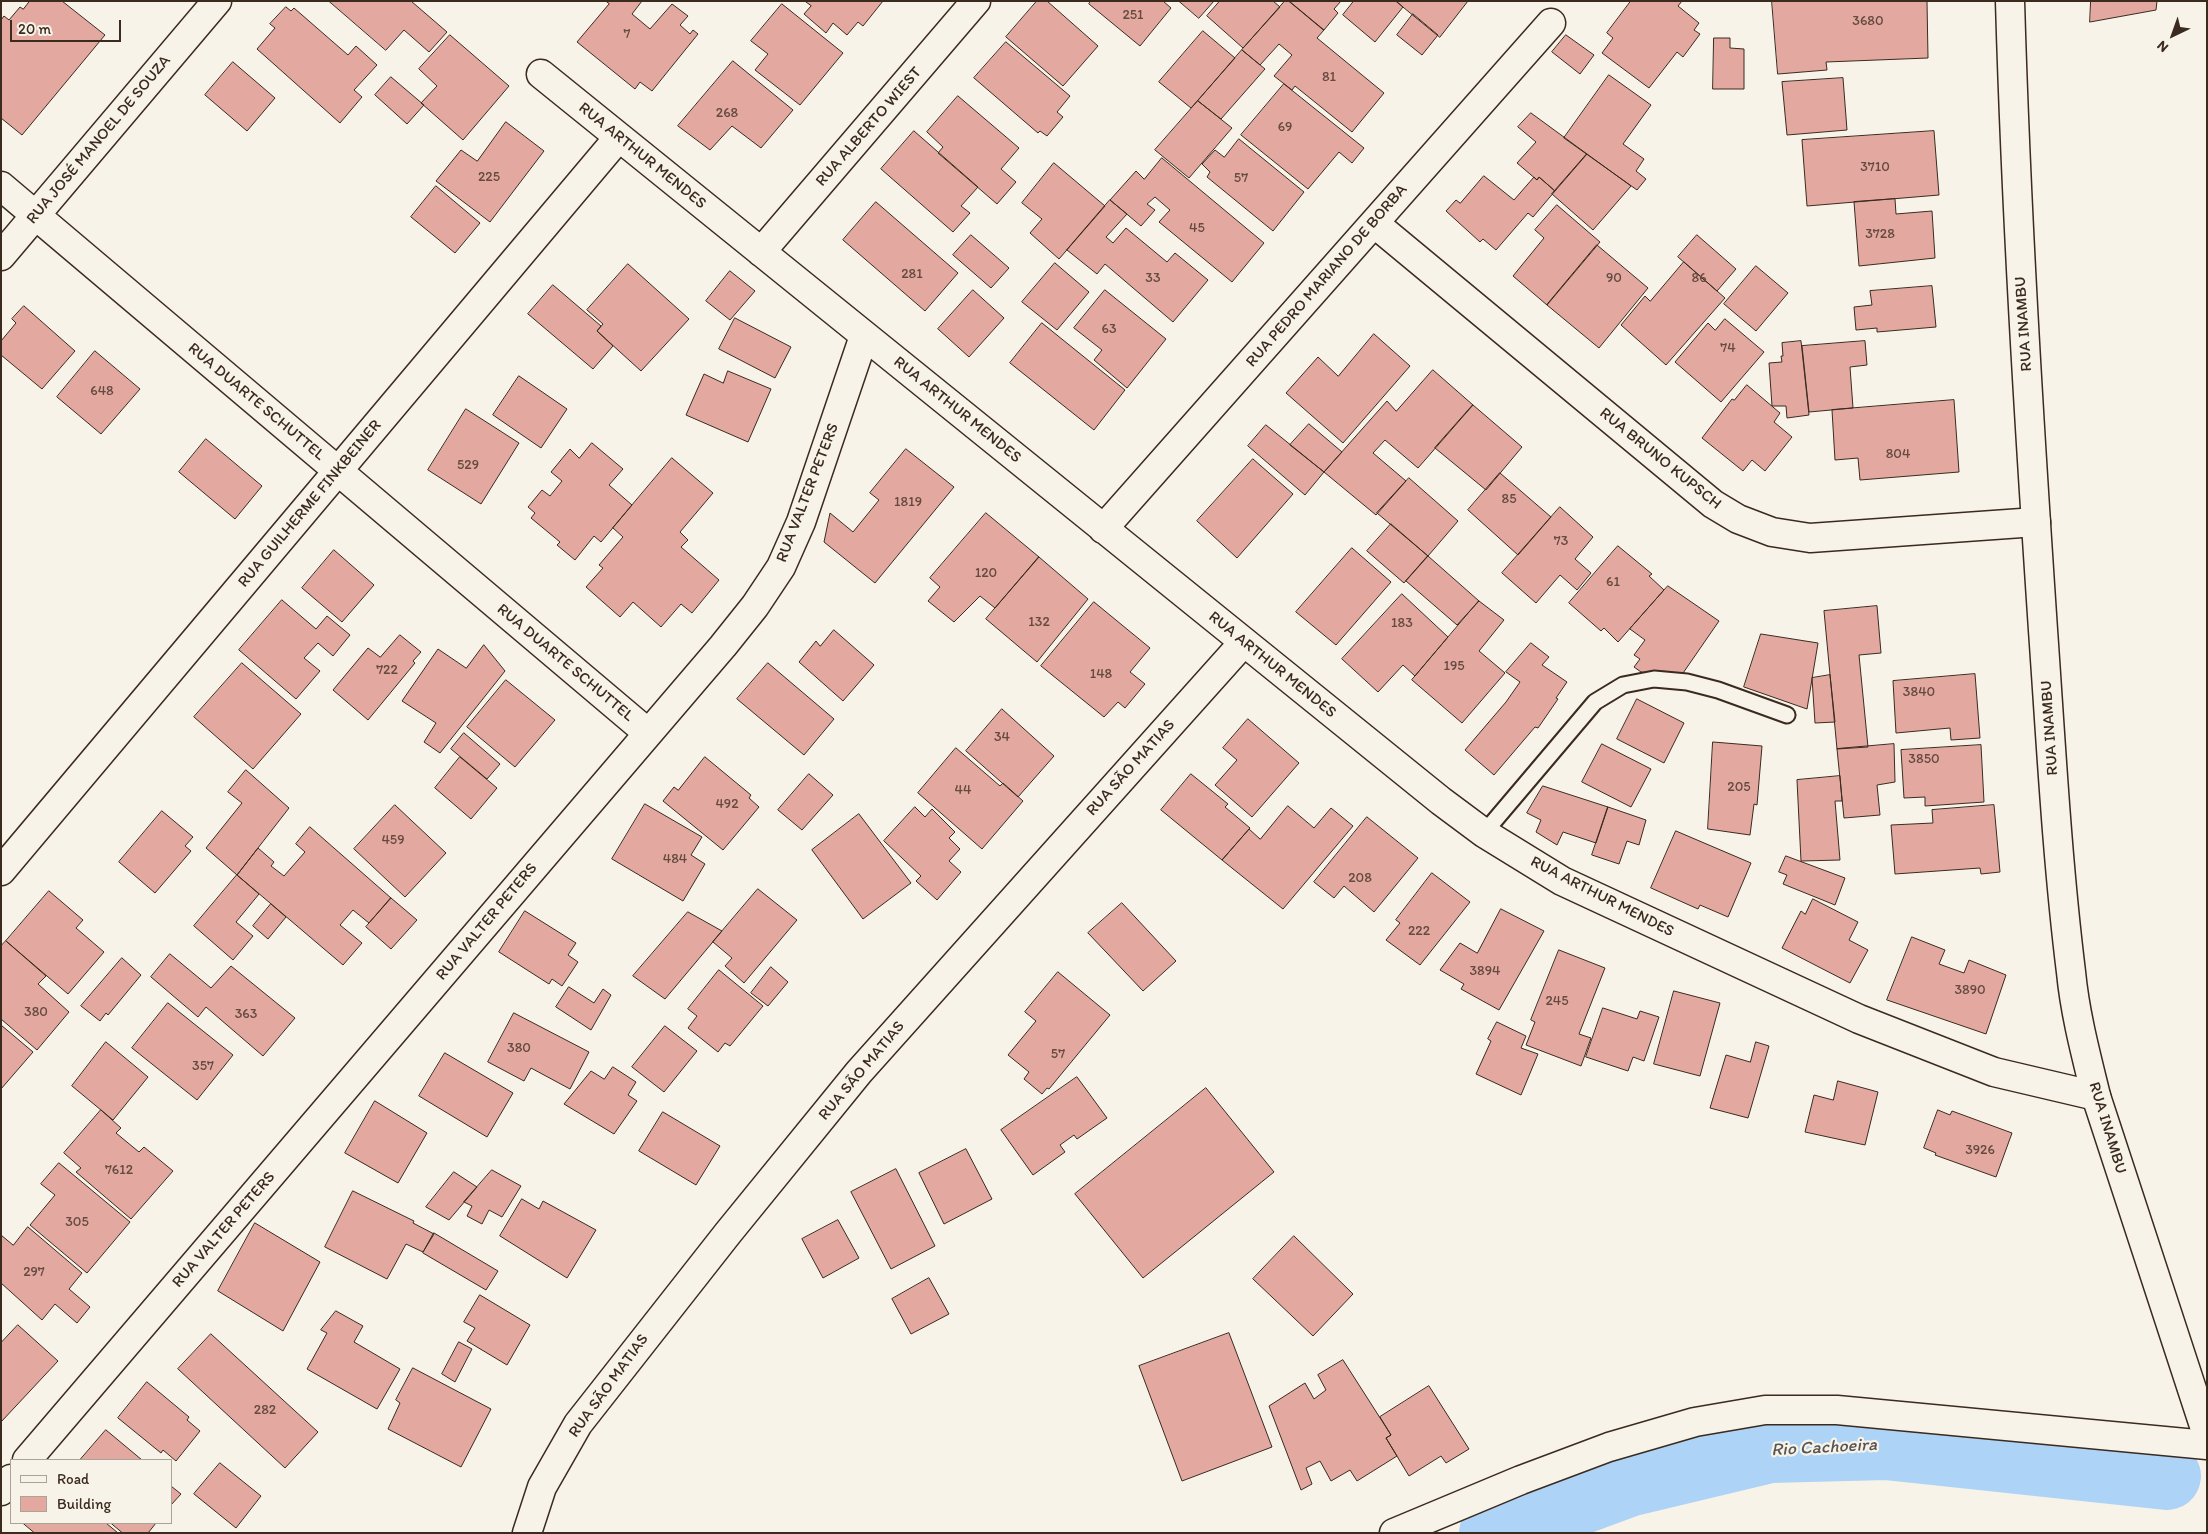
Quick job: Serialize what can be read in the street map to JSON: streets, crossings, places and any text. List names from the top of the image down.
{
  "streets": {
    "street": [
      "RUA ALBERTO WIEST",
      "RUA JOSÉ MANOEL DE SOUZA",
      "RUA ARTHUR MENDES",
      "RUA PEDRO MARIANO DE BORBA",
      "RUA INAMBU",
      "RUA DUARTE SCHUTTEL",
      "RUA BRUNO KUPSCH",
      "RUA VALTER PETERS",
      "RUA GUILHERME FINKBEINER",
      "RUA SÃO MATIAS"
    ]
  },
  "crossings": [
    ["RUA ALBERTO WIEST", "RUA ARTHUR MENDES"],
    ["RUA JOSÉ MANOEL DE SOUZA", "RUA DUARTE SCHUTTEL"],
    ["RUA ARTHUR MENDES", "RUA PEDRO MARIANO DE BORBA"],
    ["RUA ARTHUR MENDES", "RUA INAMBU"],
    ["RUA ARTHUR MENDES", "RUA VALTER PETERS"],
    ["RUA ARTHUR MENDES", "RUA GUILHERME FINKBEINER"],
    ["RUA ARTHUR MENDES", "RUA SÃO MATIAS"],
    ["RUA PEDRO MARIANO DE BORBA", "RUA BRUNO KUPSCH"],
    ["RUA INAMBU", "RUA BRUNO KUPSCH"],
    ["RUA DUARTE SCHUTTEL", "RUA VALTER PETERS"],
    ["RUA DUARTE SCHUTTEL", "RUA GUILHERME FINKBEINER"]
  ],
  "water": ["Rio Cachoeira"],
  "house_numbers": [
    "251",
    "3680",
    "7",
    "81",
    "268",
    "69",
    "3710",
    "225",
    "57",
    "45",
    "3728",
    "281",
    "33",
    "90",
    "86",
    "63",
    "74",
    "648",
    "804",
    "529",
    "85",
    "1819",
    "73",
    "120",
    "61",
    "132",
    "183",
    "195",
    "722",
    "148",
    "3840",
    "34",
    "3850",
    "205",
    "44",
    "492",
    "459",
    "484",
    "208",
    "222",
    "3894",
    "3890",
    "245",
    "380",
    "363",
    "380",
    "57",
    "357",
    "3926",
    "7612",
    "305",
    "297",
    "282"
  ],
  "legend": ["Road", "Building"],
  "scale_bar": "20 m",
  "north": "bottom left"
}
